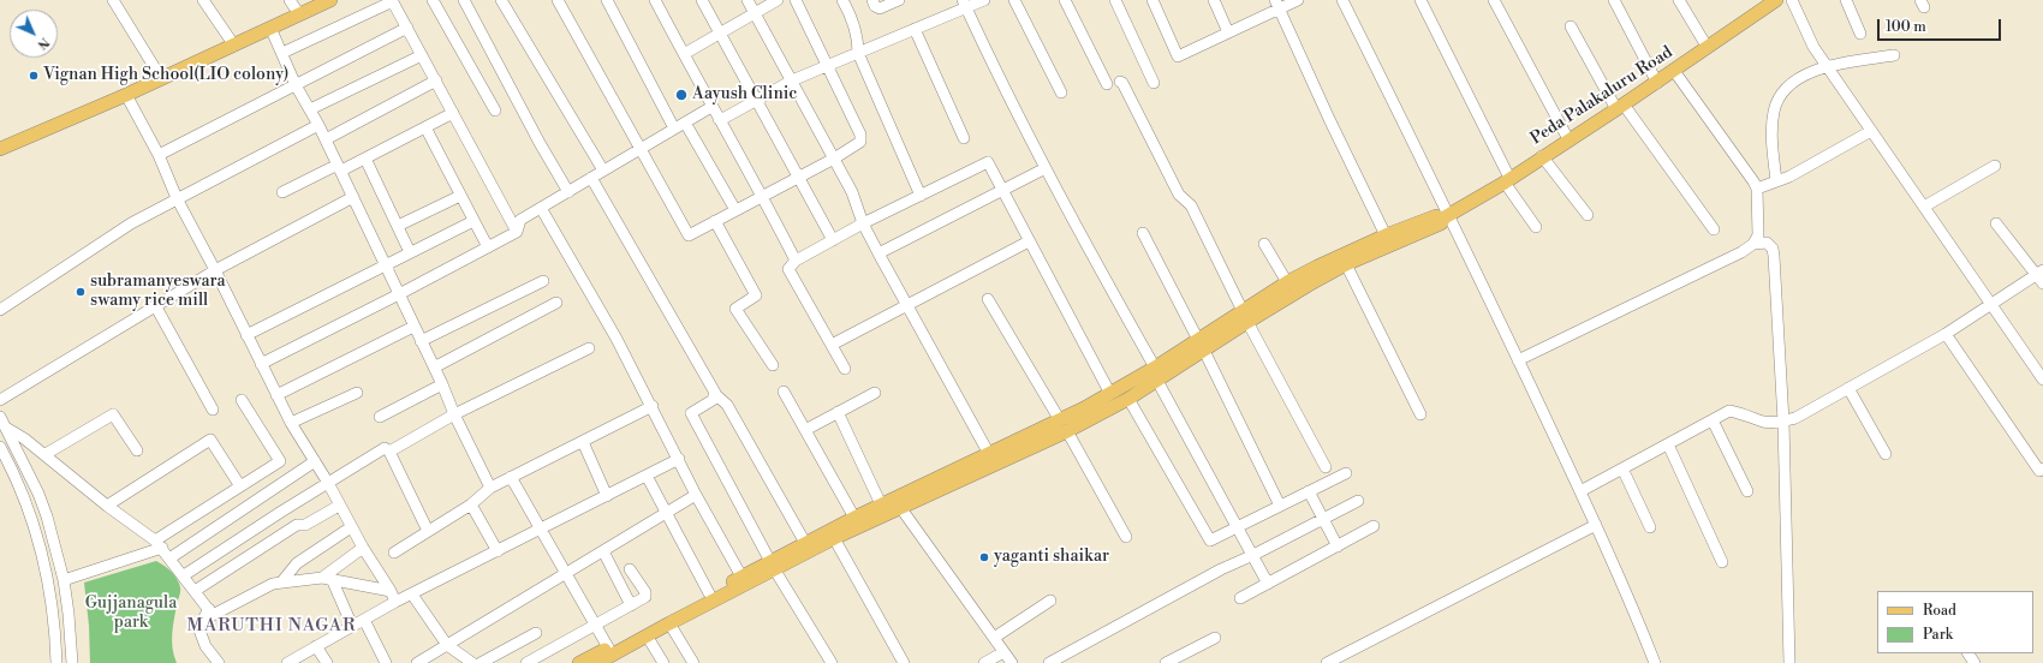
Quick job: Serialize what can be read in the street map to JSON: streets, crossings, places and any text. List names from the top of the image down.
{
  "streets": {
    "main road": ["Peda Palakaluru Road"]
  },
  "districts": ["MARUTHI NAGAR"],
  "parks": ["Gujjanagula park"],
  "places": [
    "Vignan High School(LIO colony)",
    "Aayush Clinic",
    "subramanyeswara swamy rice mill",
    "yaganti shaikar"
  ],
  "legend": ["Road", "Park"],
  "scale_bar": "100 m",
  "north": "bottom right"
}
